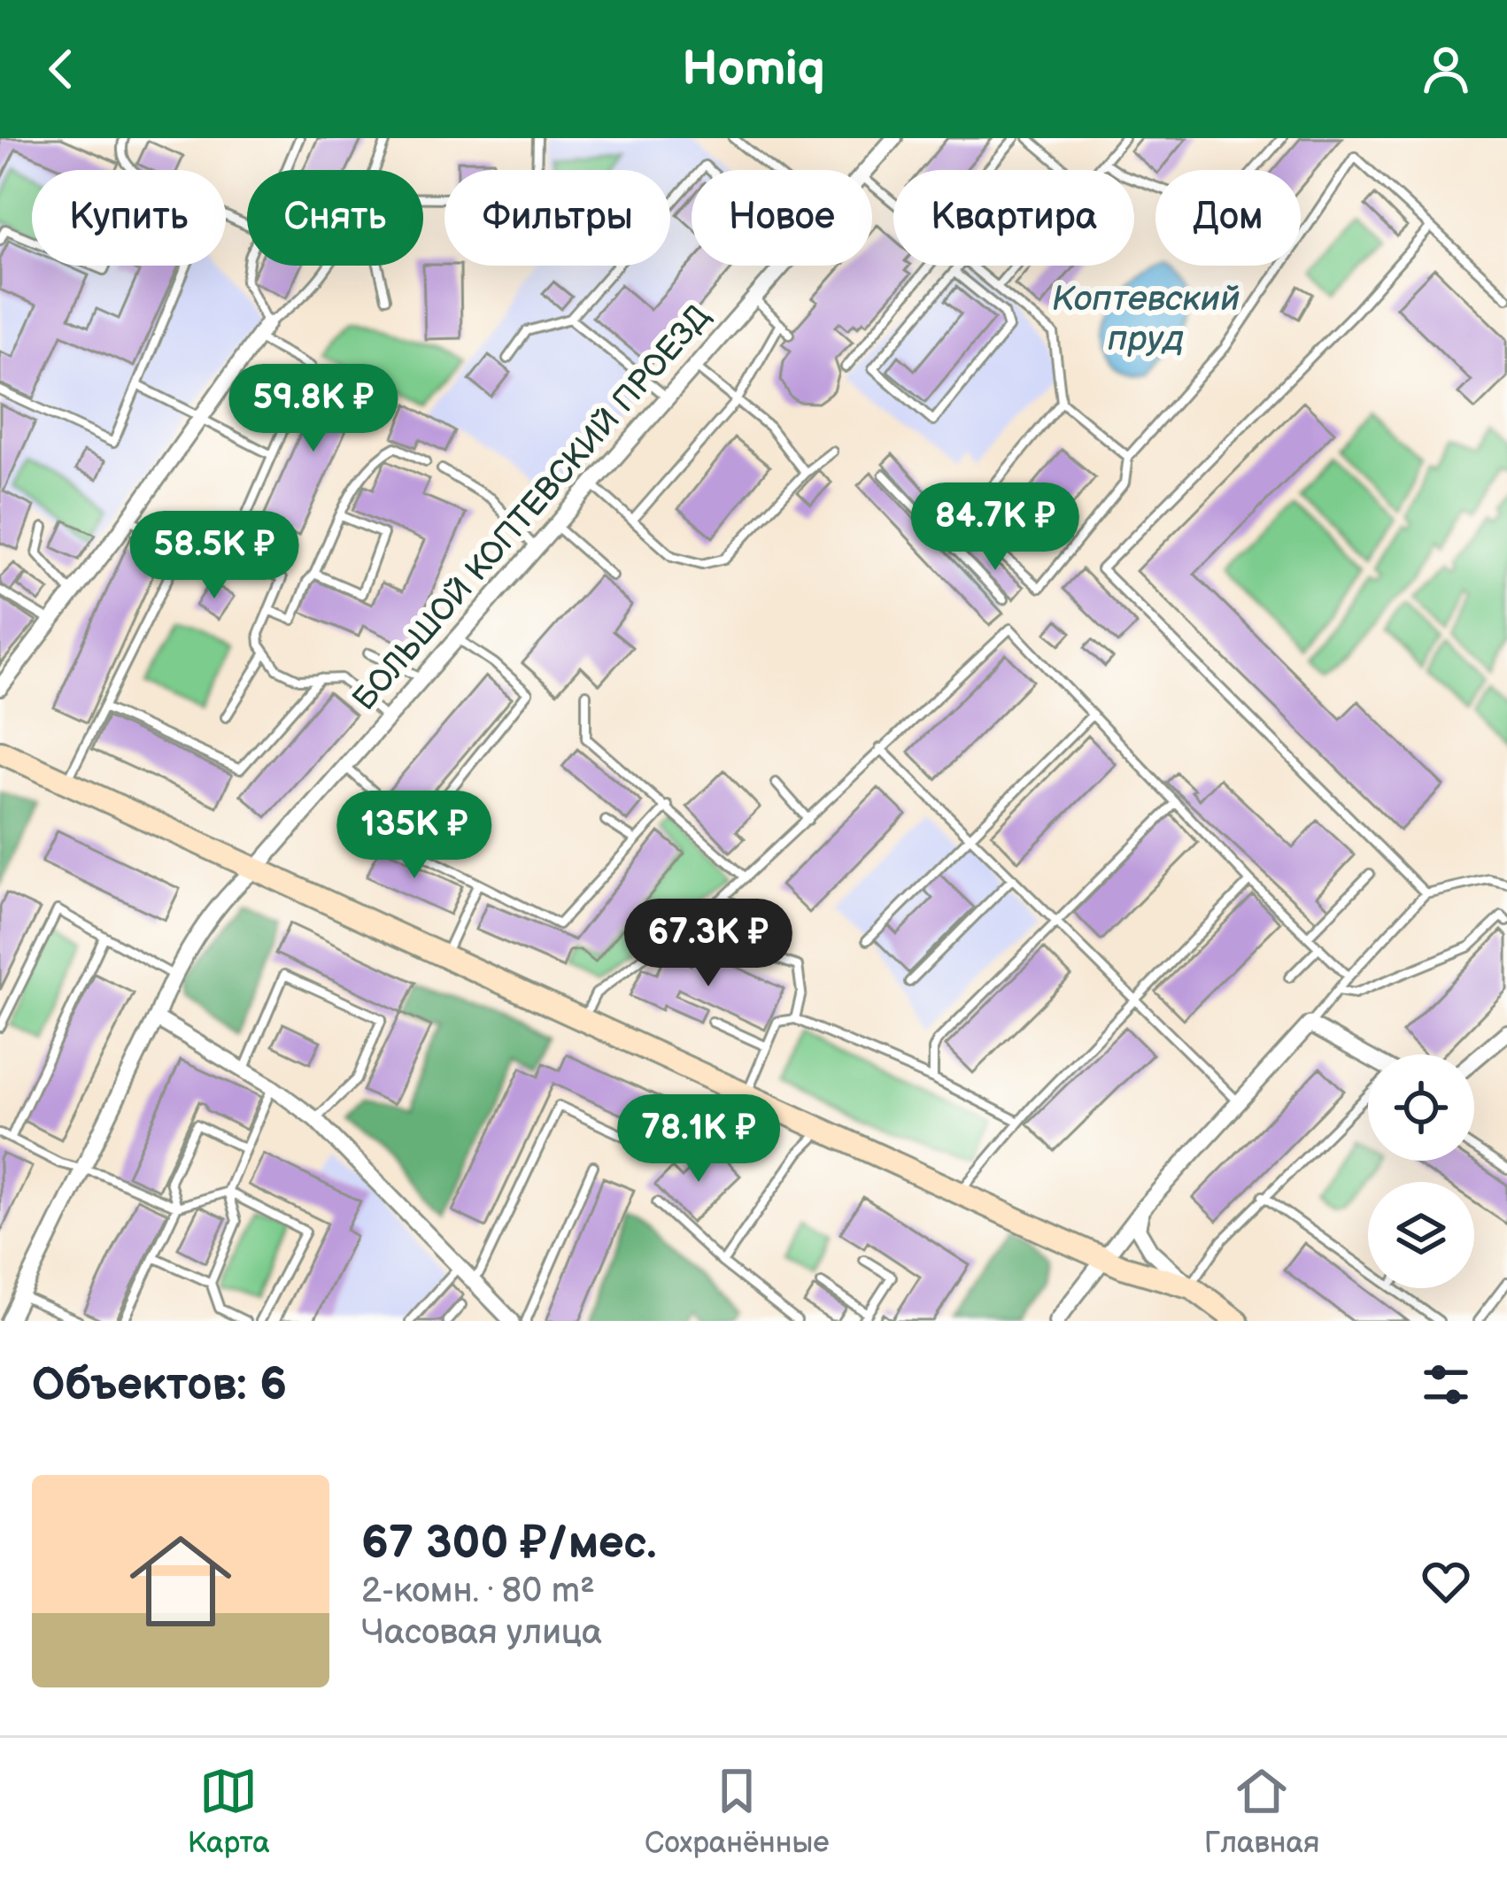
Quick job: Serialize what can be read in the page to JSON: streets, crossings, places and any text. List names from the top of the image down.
{
  "streets": {
    "street": ["БОЛЬШОЙ КОПТЕВСКИЙ ПРОЕЗД"]
  },
  "water": ["Коптевский пруд"],
  "page": {
    "header": "Homiq",
    "chip": [
      "Купить",
      "Снять",
      "Фильтры",
      "Новое",
      "Квартира",
      "Дом"
    ],
    "price": [
      "59.8K ₽",
      "84.7K ₽",
      "58.5K ₽",
      "135K ₽",
      "67.3K ₽",
      "78.1K ₽"
    ],
    "heading": "Объектов: 6",
    "list": [
      {
        "name": "67 300 ₽/мес.",
        "note": "2-комн. · 80 m² · Часовая улица"
      }
    ],
    "tabs": ["Карта", "Сохранённые", "Главная"]
  }
}
